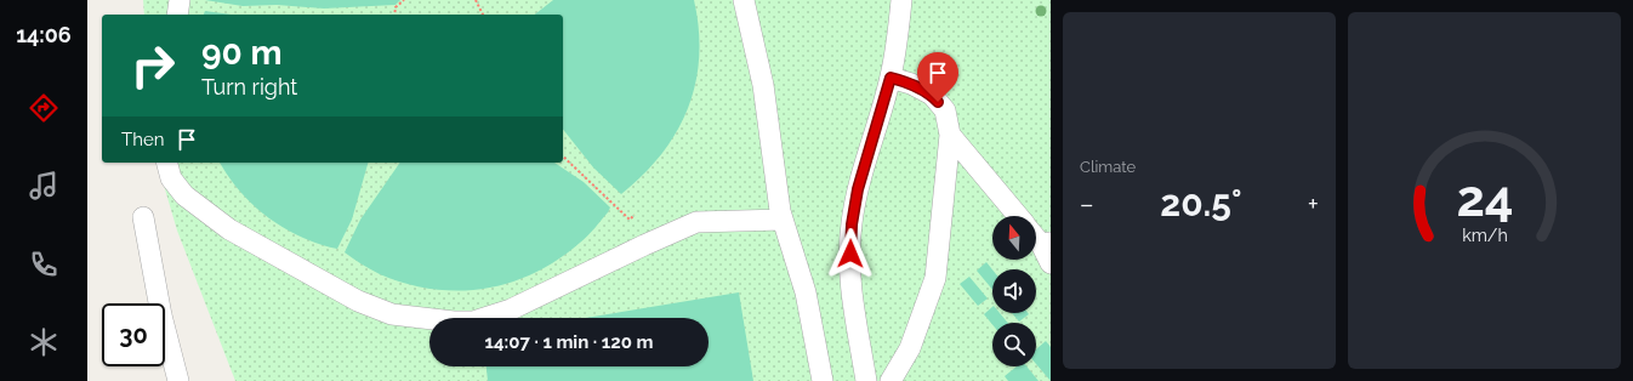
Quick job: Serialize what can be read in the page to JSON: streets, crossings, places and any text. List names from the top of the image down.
{
  "north": "top",
  "page": {
    "tabs": "14:06",
    "tile": "Climate",
    "turn": ["90 m", "Turn right"],
    "then": "Then",
    "heat": ["−", "20.5°", "+"],
    "limit": "30",
    "trip": "14:07 · 1 min · 120 m",
    "gauge": ["24", "km/h"]
  }
}
